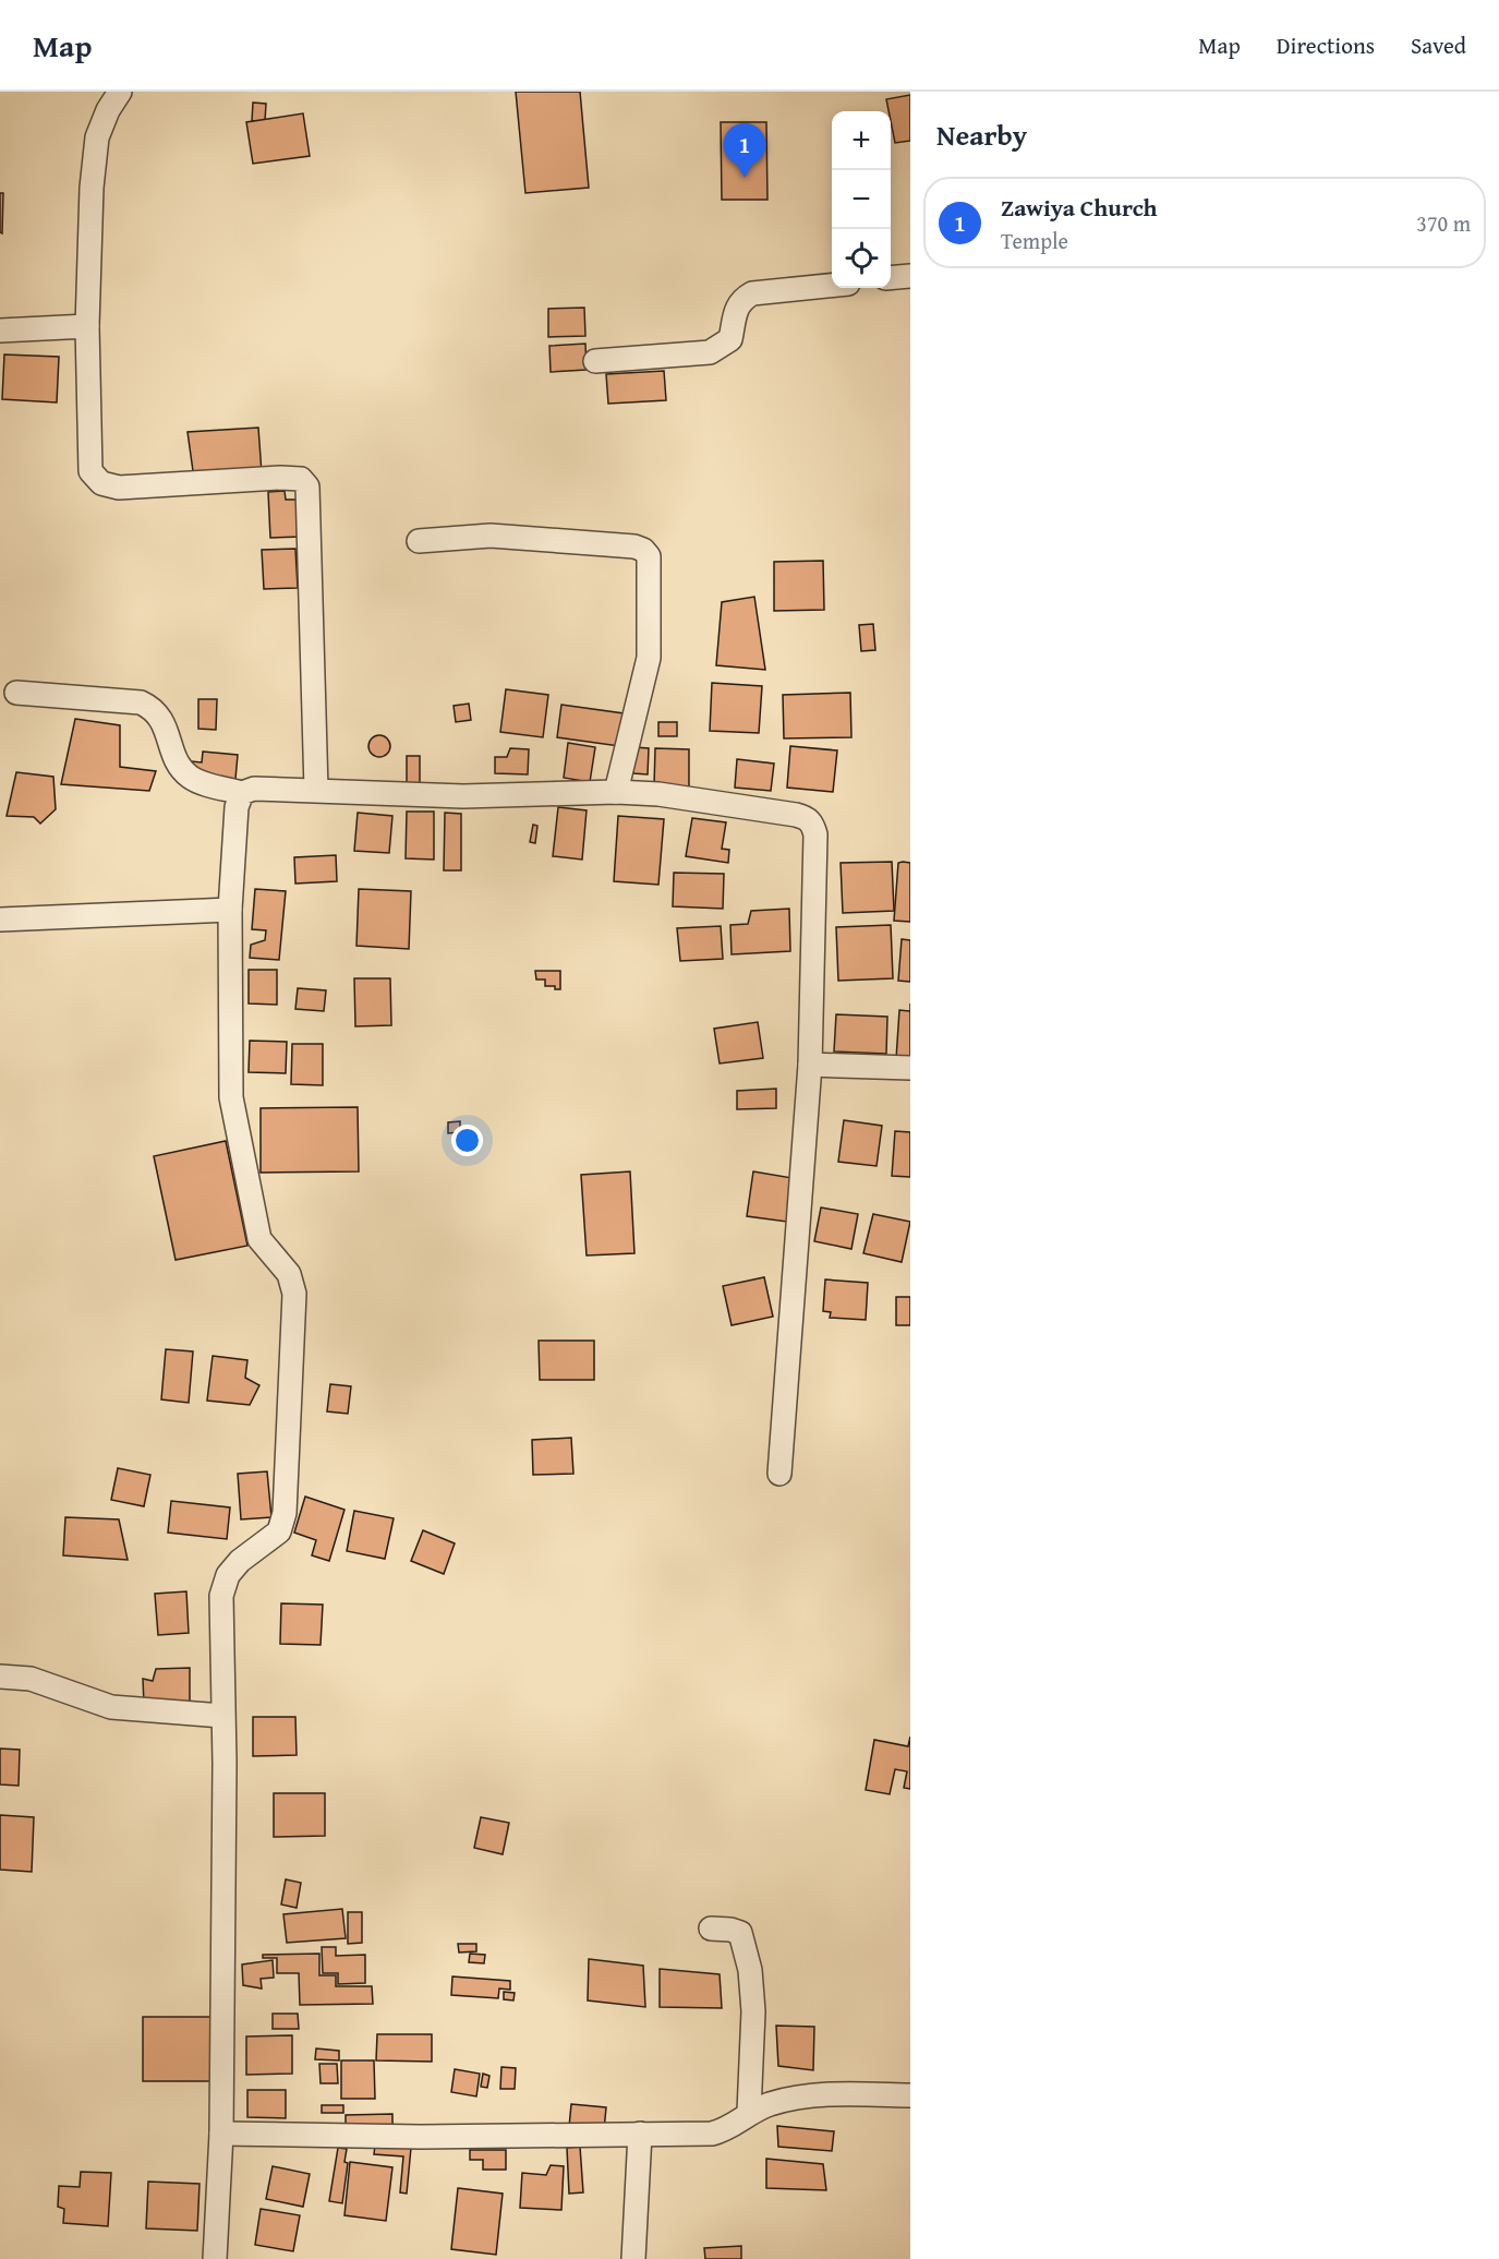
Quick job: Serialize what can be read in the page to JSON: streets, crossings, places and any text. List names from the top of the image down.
{
  "page": {
    "header": "Map",
    "nav": ["Map", "Directions", "Saved"],
    "heading": "Nearby",
    "map_buttons": ["+", "−"],
    "pins": "1",
    "list": [
      {
        "mark": "1",
        "name": "Zawiya Church",
        "note": "Temple",
        "value": "370 m"
      }
    ]
  }
}
